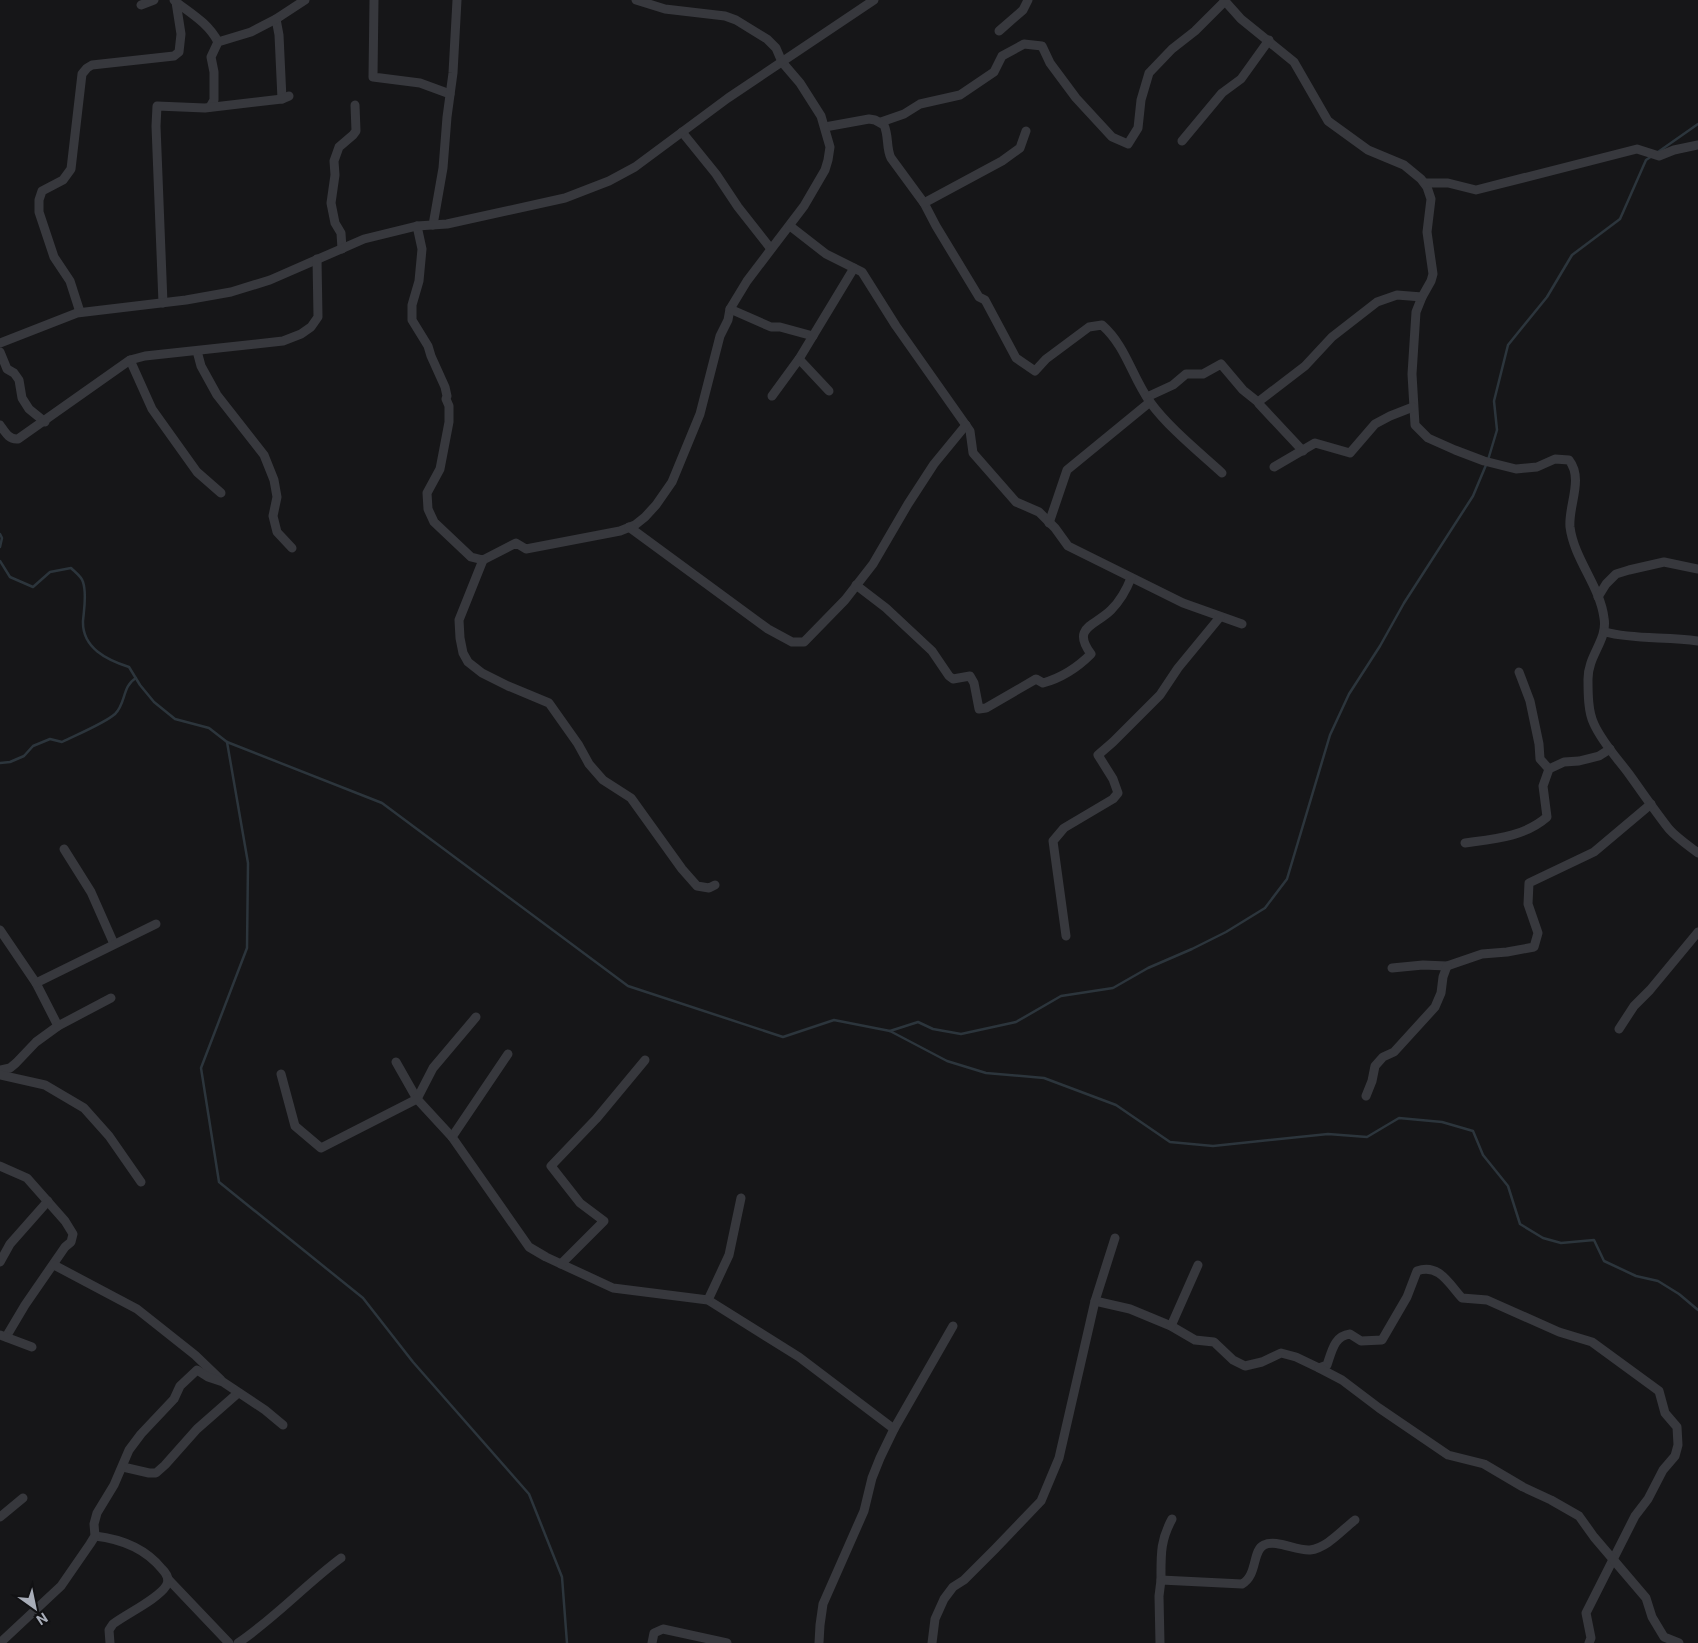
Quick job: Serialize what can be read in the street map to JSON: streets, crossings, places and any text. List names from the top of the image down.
{
  "north": "bottom right"
}
